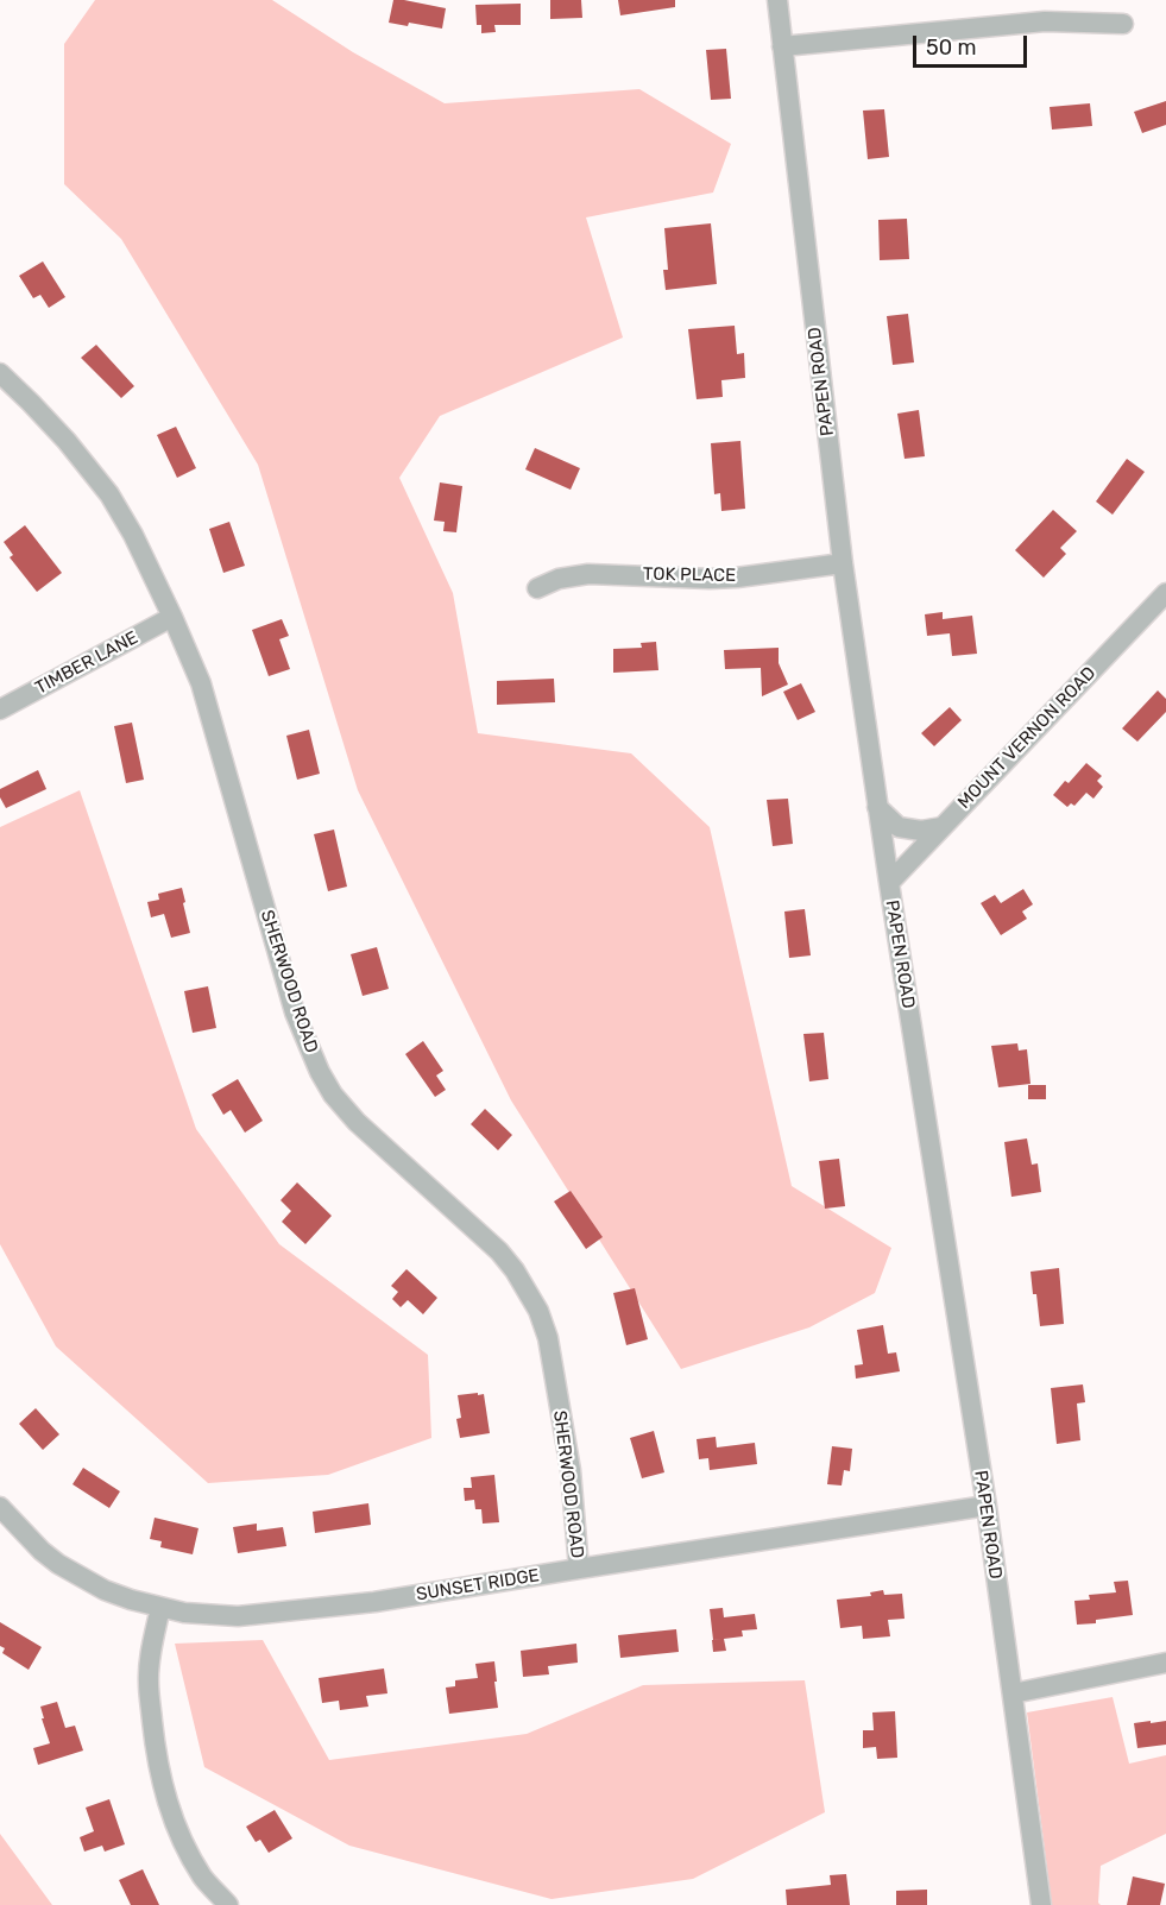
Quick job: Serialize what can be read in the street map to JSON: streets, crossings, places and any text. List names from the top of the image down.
{
  "streets": {
    "street": [
      "PAPEN ROAD",
      "TOK PLACE",
      "TIMBER LANE",
      "MOUNT VERNON ROAD",
      "SHERWOOD ROAD",
      "SUNSET RIDGE"
    ]
  },
  "crossings": [
    ["PAPEN ROAD", "TOK PLACE"],
    ["PAPEN ROAD", "MOUNT VERNON ROAD"],
    ["PAPEN ROAD", "SUNSET RIDGE"],
    ["TIMBER LANE", "SHERWOOD ROAD"],
    ["SHERWOOD ROAD", "SUNSET RIDGE"]
  ],
  "scale_bar": "50 m"
}
